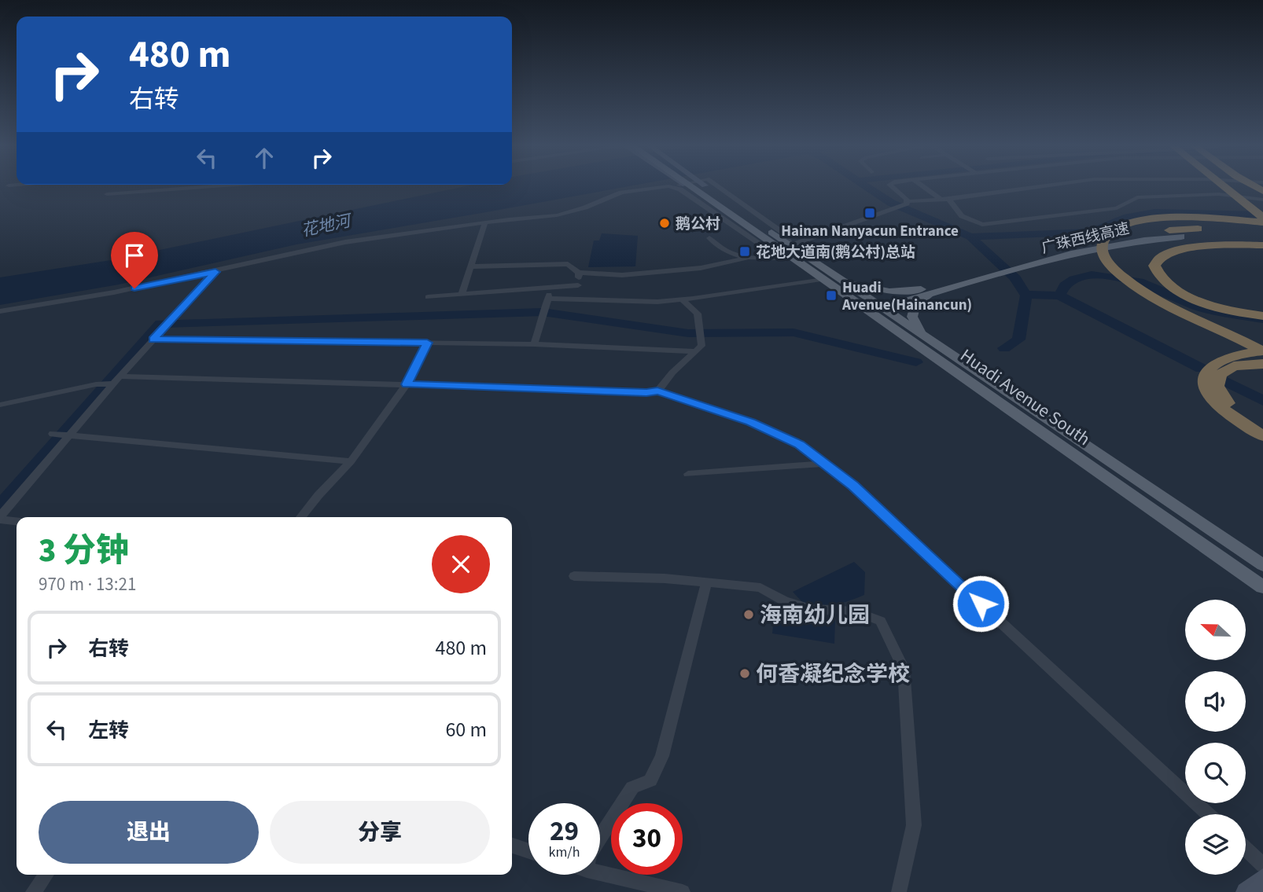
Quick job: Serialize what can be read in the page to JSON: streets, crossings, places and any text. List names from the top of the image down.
{
  "streets": {
    "main road": ["广珠西线高速", "Huadi Avenue South"]
  },
  "water": ["花地河"],
  "places": {
    "transit": ["Hainan Nanyacun Entrance", "花地大道南(鹅公村)总站", "Huadi Avenue(Hainancun)"],
    "other": ["鹅公村", "海南幼儿园", "何香凝纪念学校"]
  },
  "north": "left",
  "page": {
    "turn": ["480 m", "右转"],
    "heading": ["3 分钟", "970 m · 13:21"],
    "list": [
      {
        "name": "右转",
        "value": "480 m"
      },
      {
        "name": "左转",
        "value": "60 m"
      }
    ],
    "buttons": ["退出", "分享"],
    "speed": "29 km/h",
    "limit": "30"
  }
}
